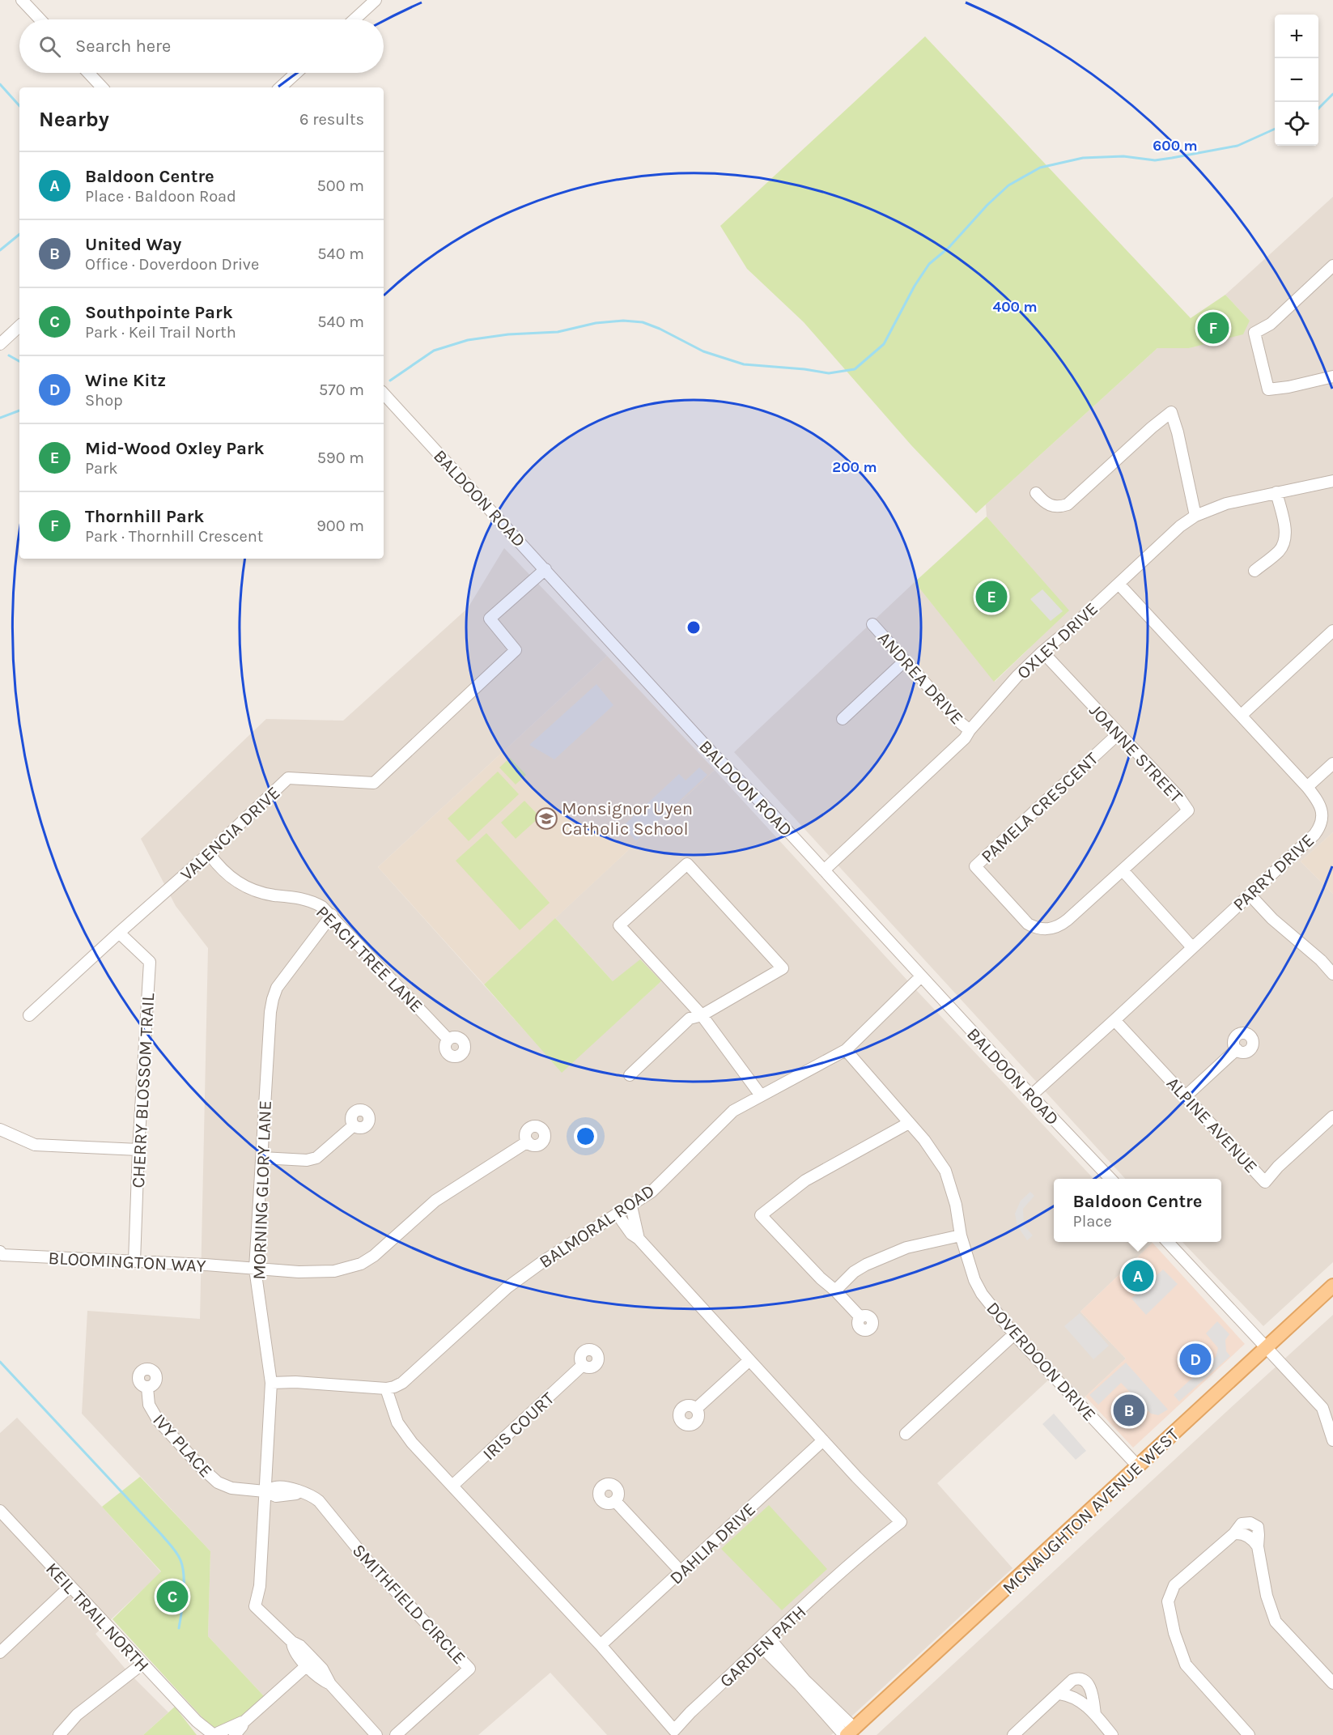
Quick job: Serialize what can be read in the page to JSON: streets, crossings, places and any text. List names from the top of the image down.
{
  "streets": {
    "main road": ["MCNAUGHTON AVENUE WEST"],
    "street": [
      "BALDOON ROAD",
      "OXLEY DRIVE",
      "ANDREA DRIVE",
      "JOANNE STREET",
      "PAMELA CRESCENT",
      "VALENCIA DRIVE",
      "PARRY DRIVE",
      "PEACH TREE LANE",
      "CHERRY BLOSSOM TRAIL",
      "ALPINE AVENUE",
      "MORNING GLORY LANE",
      "BALMORAL ROAD",
      "BLOOMINGTON WAY",
      "DOVERDOON DRIVE",
      "IRIS COURT",
      "IVY PLACE",
      "DAHLIA DRIVE",
      "SMITHFIELD CIRCLE",
      "KEIL TRAIL NORTH",
      "GARDEN PATH"
    ]
  },
  "crossings": [
    ["BALDOON ROAD", "OXLEY DRIVE"],
    ["BALDOON ROAD", "VALENCIA DRIVE"],
    ["BALDOON ROAD", "PARRY DRIVE"],
    ["BALDOON ROAD", "BALMORAL ROAD"],
    ["OXLEY DRIVE", "ANDREA DRIVE"],
    ["OXLEY DRIVE", "JOANNE STREET"],
    ["OXLEY DRIVE", "PARRY DRIVE"],
    ["JOANNE STREET", "PAMELA CRESCENT"],
    ["VALENCIA DRIVE", "PEACH TREE LANE"],
    ["VALENCIA DRIVE", "CHERRY BLOSSOM TRAIL"],
    ["PARRY DRIVE", "ALPINE AVENUE"],
    ["PEACH TREE LANE", "MORNING GLORY LANE"],
    ["CHERRY BLOSSOM TRAIL", "BLOOMINGTON WAY"],
    ["MORNING GLORY LANE", "BALMORAL ROAD"],
    ["MORNING GLORY LANE", "BLOOMINGTON WAY"],
    ["MORNING GLORY LANE", "IVY PLACE"],
    ["MORNING GLORY LANE", "SMITHFIELD CIRCLE"],
    ["BALMORAL ROAD", "DOVERDOON DRIVE"],
    ["BALMORAL ROAD", "GARDEN PATH"],
    ["DOVERDOON DRIVE", "MCNAUGHTON AVENUE WEST"],
    ["IRIS COURT", "GARDEN PATH"],
    ["IVY PLACE", "SMITHFIELD CIRCLE"],
    ["DAHLIA DRIVE", "GARDEN PATH"]
  ],
  "places": {
    "school or university": ["Monsignor Uyen Catholic School"]
  },
  "page": {
    "map_buttons": ["+", "−"],
    "search": "Search here",
    "heading": ["Nearby", "6 results"],
    "list": [
      {
        "mark": "A",
        "name": "Baldoon Centre",
        "note": "Place · Baldoon Road",
        "value": "500 m"
      },
      {
        "mark": "B",
        "name": "United Way",
        "note": "Office · Doverdoon Drive",
        "value": "540 m"
      },
      {
        "mark": "C",
        "name": "Southpointe Park",
        "note": "Park · Keil Trail North",
        "value": "540 m"
      },
      {
        "mark": "D",
        "name": "Wine Kitz",
        "note": "Shop",
        "value": "570 m"
      },
      {
        "mark": "E",
        "name": "Mid-Wood Oxley Park",
        "note": "Park",
        "value": "590 m"
      },
      {
        "mark": "F",
        "name": "Thornhill Park",
        "note": "Park · Thornhill Crescent",
        "value": "900 m"
      }
    ],
    "pins": [
      "F",
      "E",
      "A",
      "D",
      "B",
      "C"
    ],
    "popup": ["Baldoon Centre", "Place"]
  },
  "rings": ["600 m", "400 m", "200 m"]
}
